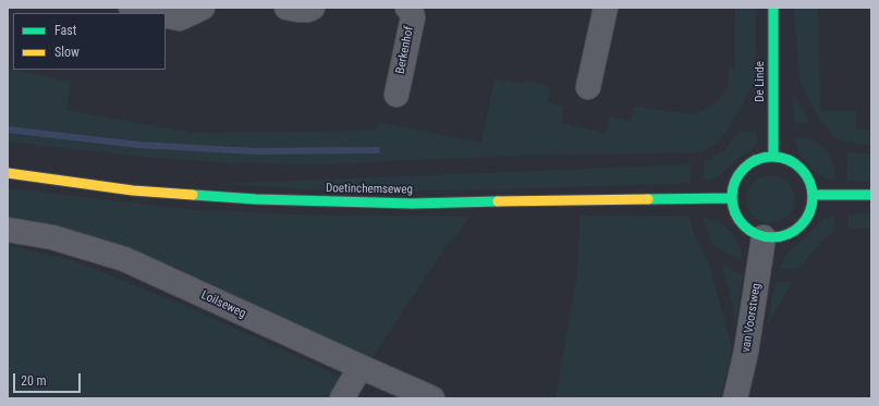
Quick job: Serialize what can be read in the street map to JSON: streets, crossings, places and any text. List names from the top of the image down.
{
  "streets": {
    "main road": ["De Linde", "Doetinchemseweg"],
    "street": ["Berkenhof", "Loilseweg", "van Voorstweg"]
  },
  "crossings": [
    ["De Linde", "Doetinchemseweg"],
    ["De Linde", "van Voorstweg"],
    ["Doetinchemseweg", "van Voorstweg"]
  ],
  "legend": ["Fast", "Slow"],
  "scale_bar": "20 m"
}
